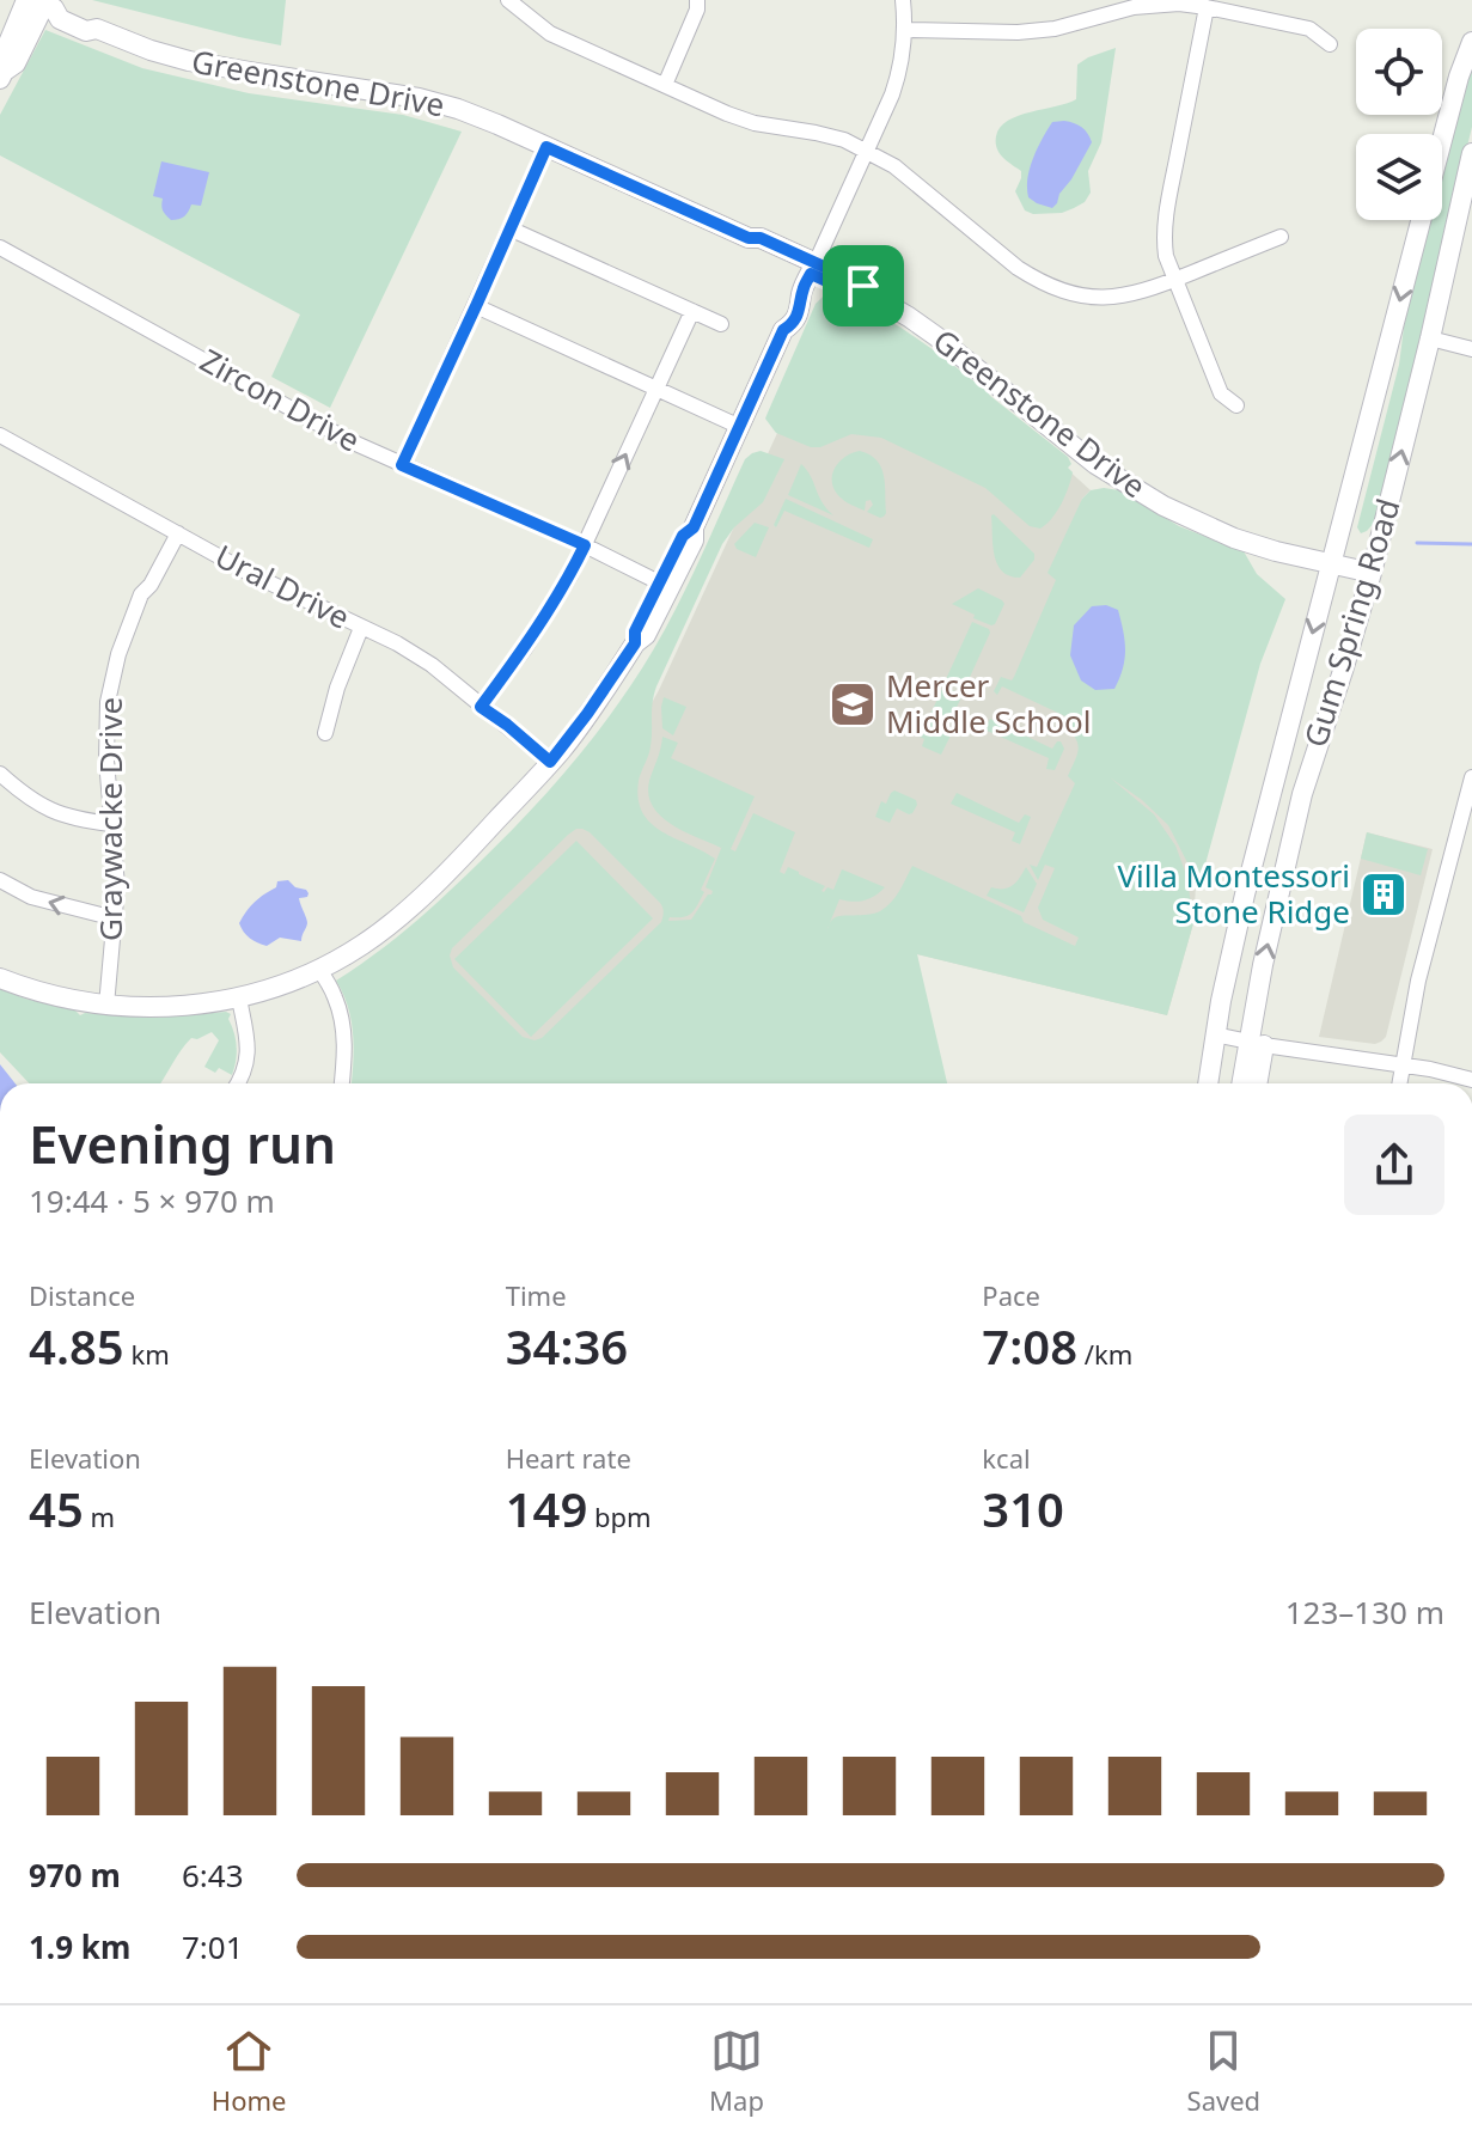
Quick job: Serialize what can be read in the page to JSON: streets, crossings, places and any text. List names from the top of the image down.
{
  "streets": {
    "street": [
      "Greenstone Drive",
      "Zircon Drive",
      "Ural Drive",
      "Gum Spring Road",
      "Graywacke Drive"
    ]
  },
  "crossings": [
    ["Greenstone Drive", "Gum Spring Road"],
    ["Ural Drive", "Graywacke Drive"]
  ],
  "places": {
    "school or university": ["Mercer Middle School"],
    "building": ["Villa Montessori Stone Ridge"]
  },
  "page": {
    "heading": ["Evening run", "19:44 · 5 × 970 m"],
    "stats": [
      ["Distance", "4.85 km"],
      ["Time", "34:36"],
      ["Pace", "7:08 /km"],
      ["Elevation", "45 m"],
      ["Heart rate", "149 bpm"],
      ["kcal", "310"]
    ],
    "chart": ["Elevation", "123–130 m"],
    "list": [
      {
        "name": "970 m",
        "note": "6:43"
      },
      {
        "name": "1.9 km",
        "note": "7:01"
      }
    ],
    "tabs": ["Home", "Map", "Saved"]
  }
}
